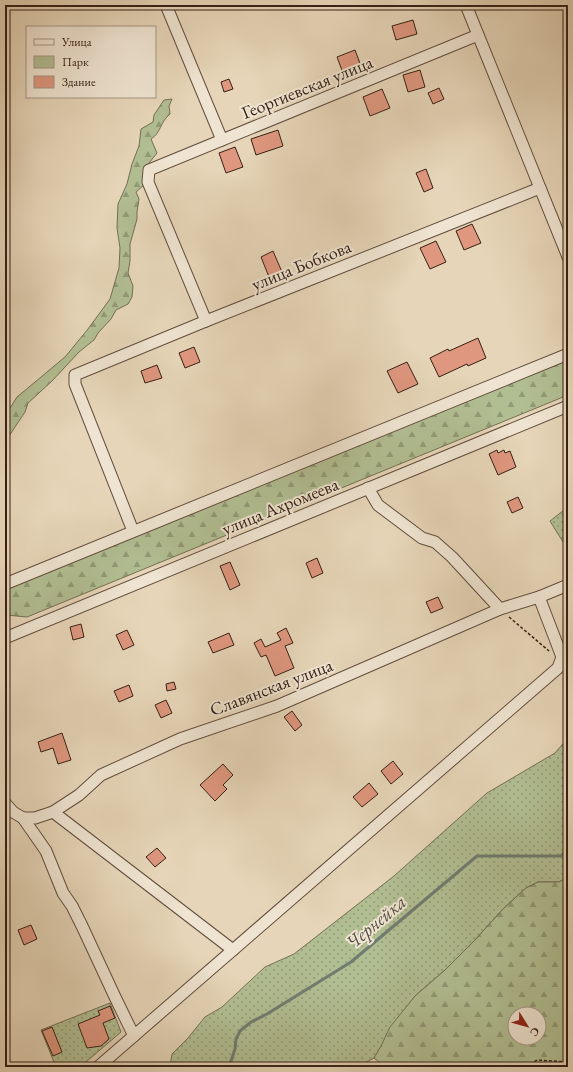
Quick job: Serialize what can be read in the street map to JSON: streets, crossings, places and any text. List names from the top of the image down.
{
  "streets": {
    "street": [
      "Георгиевская улица",
      "улица Бобкова",
      "улица Ахромеева",
      "Славянская улица"
    ]
  },
  "crossings": [
    ["Георгиевская улица", "улица Бобкова"],
    ["улица Бобкова", "улица Ахромеева"]
  ],
  "water": ["Чернейка"],
  "legend": ["Улица", "Парк", "Здание"],
  "north": "bottom right"
}
